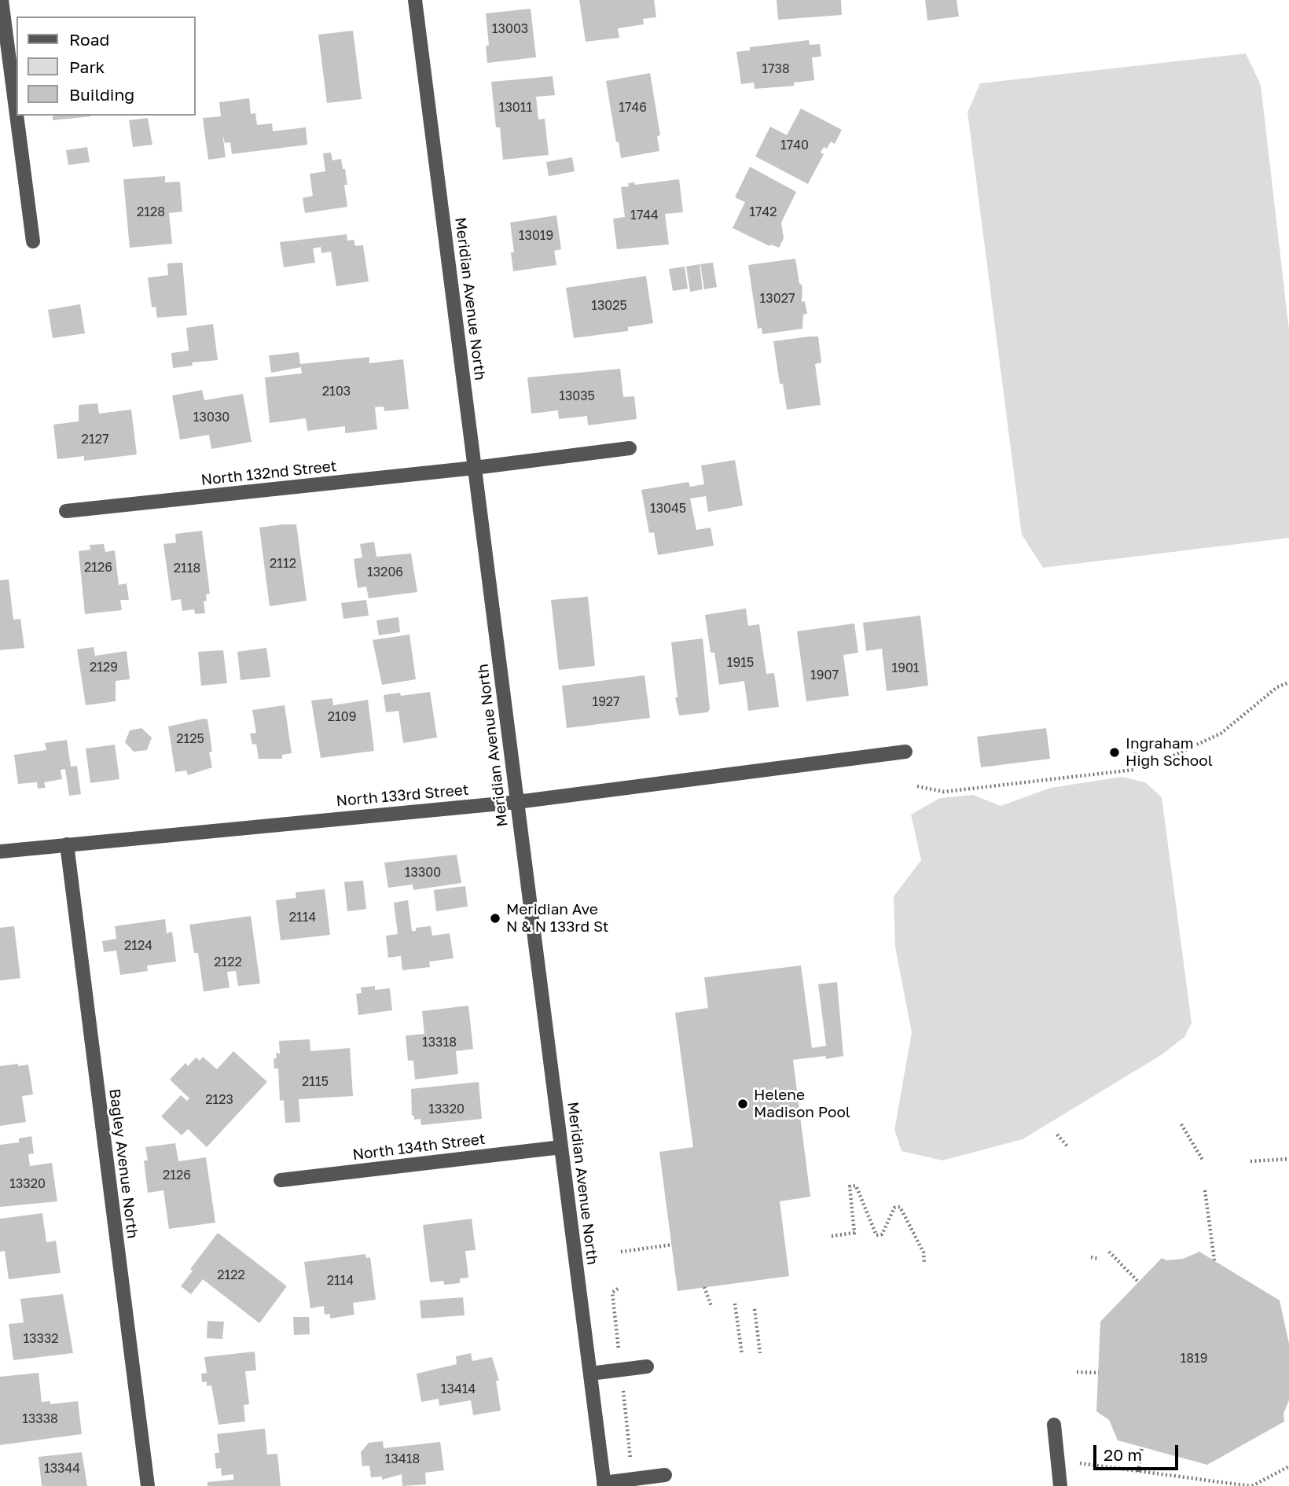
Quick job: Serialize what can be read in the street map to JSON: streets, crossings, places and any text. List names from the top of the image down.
{
  "streets": {
    "street": [
      "Meridian Avenue North",
      "North 132nd Street",
      "North 133rd Street",
      "North 134th Street",
      "Bagley Avenue North"
    ]
  },
  "crossings": [
    ["Meridian Avenue North", "North 132nd Street"],
    ["Meridian Avenue North", "North 133rd Street"],
    ["Meridian Avenue North", "North 134th Street"],
    ["North 133rd Street", "Bagley Avenue North"]
  ],
  "places": ["Ingraham High School", "Meridian Ave N & N 133rd St", "Helene Madison Pool"],
  "house_numbers": [
    "13003",
    "1738",
    "13011",
    "1746",
    "1740",
    "2128",
    "1742",
    "1744",
    "13019",
    "13027",
    "13025",
    "2103",
    "13035",
    "13030",
    "2127",
    "13045",
    "2112",
    "2126",
    "2118",
    "13206",
    "1915",
    "2129",
    "1901",
    "1907",
    "1927",
    "2109",
    "2125",
    "13300",
    "2114",
    "2124",
    "2122",
    "13318",
    "2115",
    "2123",
    "13320",
    "2126",
    "13320",
    "2122",
    "2114",
    "13332",
    "1819",
    "13414",
    "13338",
    "13418",
    "13344"
  ],
  "legend": ["Road", "Park", "Building"],
  "scale_bar": "20 m"
}
